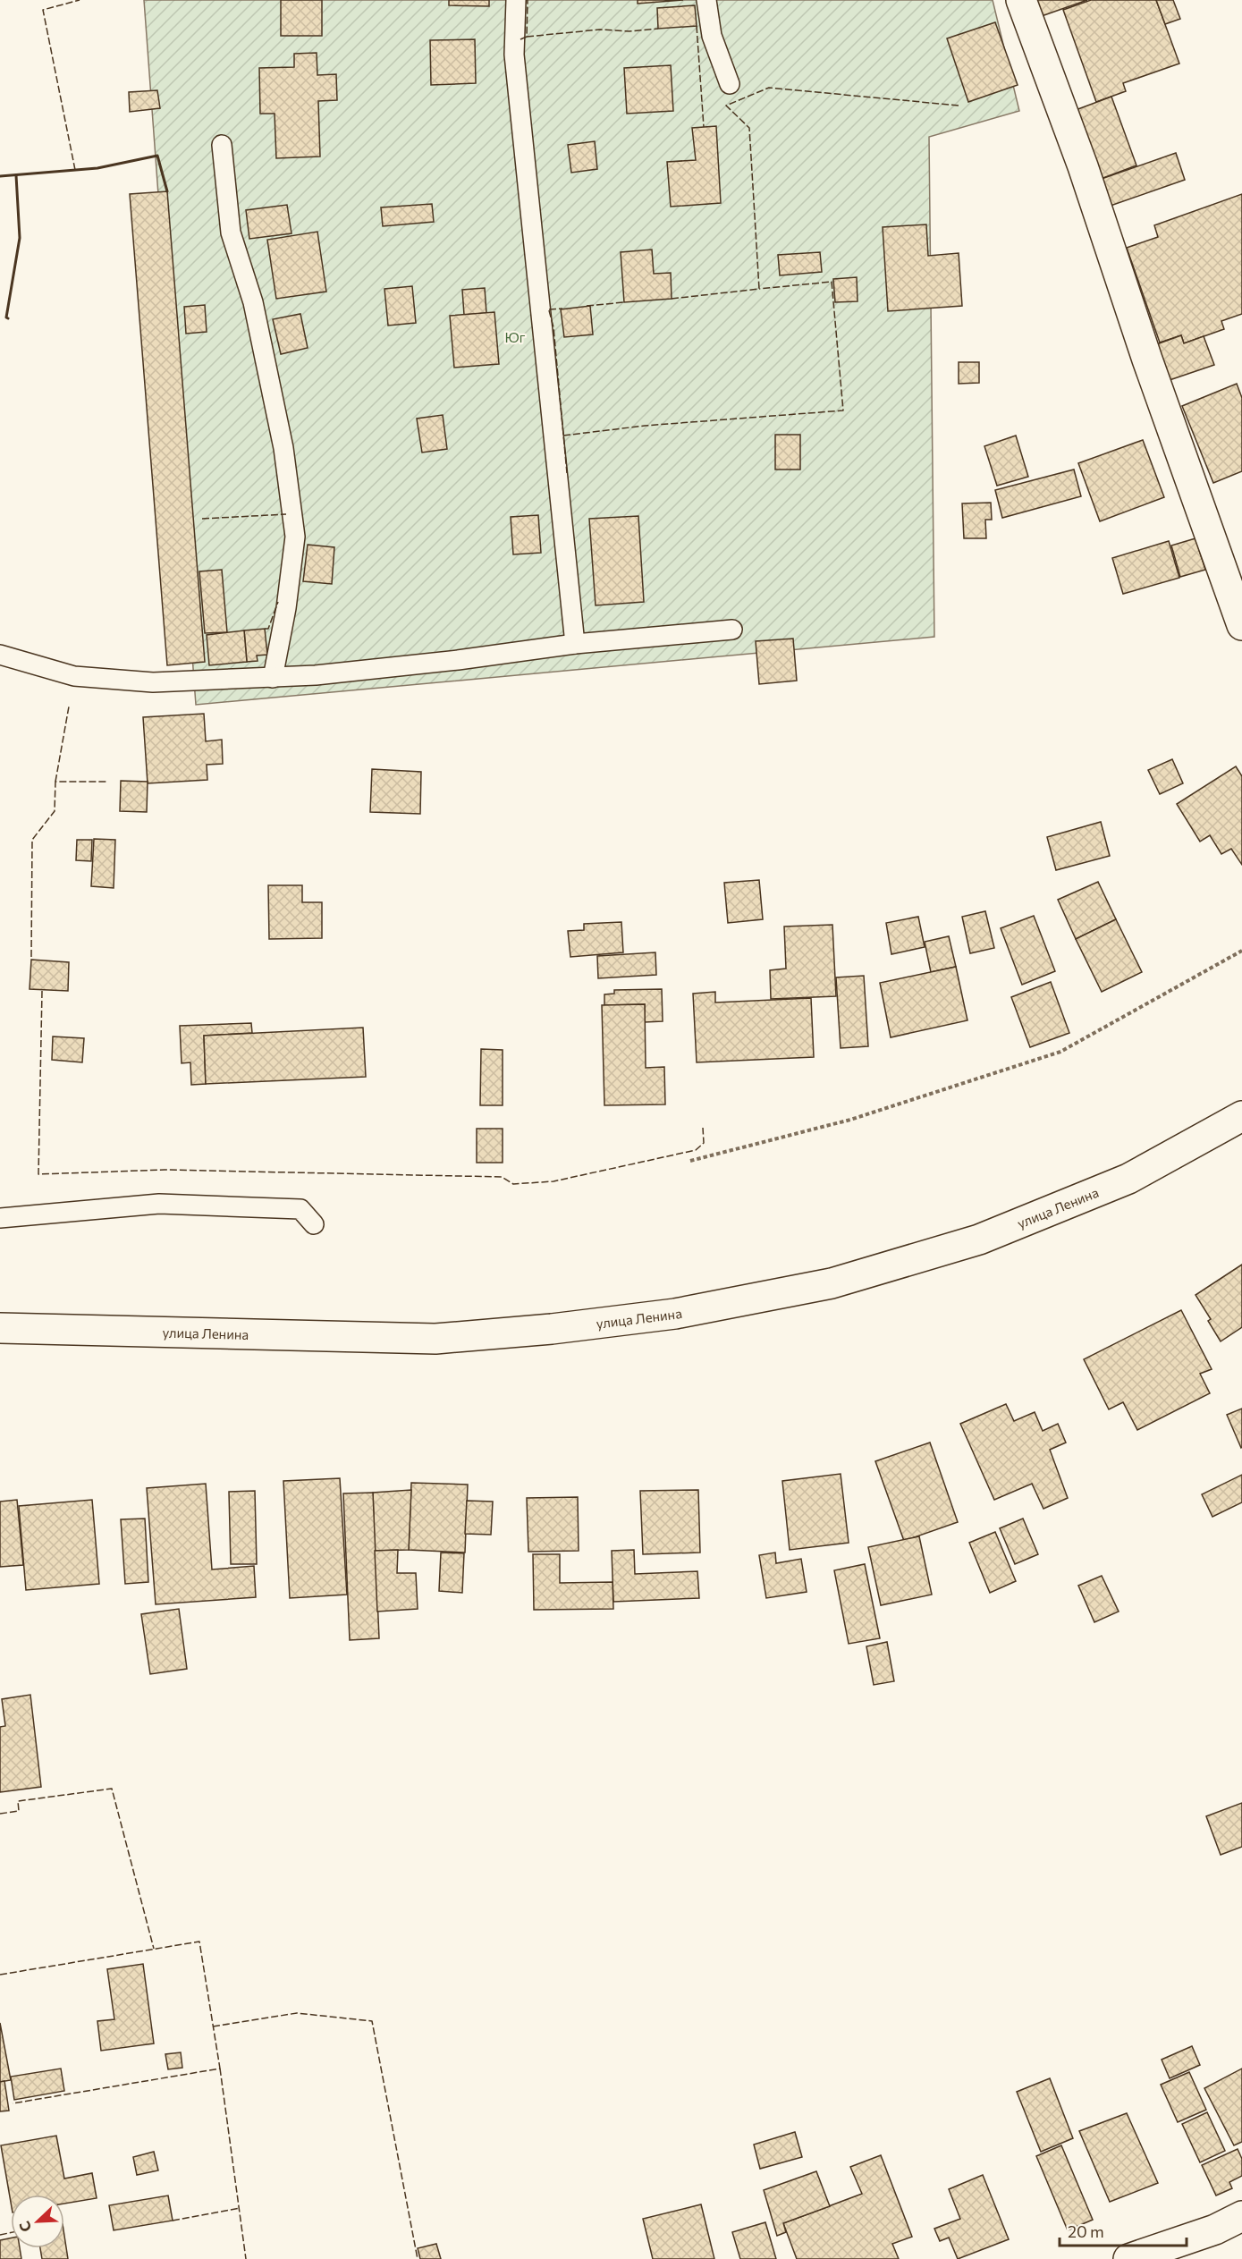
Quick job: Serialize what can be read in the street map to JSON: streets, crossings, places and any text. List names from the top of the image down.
{
  "streets": {
    "main road": ["улица Ленина"]
  },
  "parks": ["Юг"],
  "scale_bar": "20 m",
  "north": "bottom left"
}
